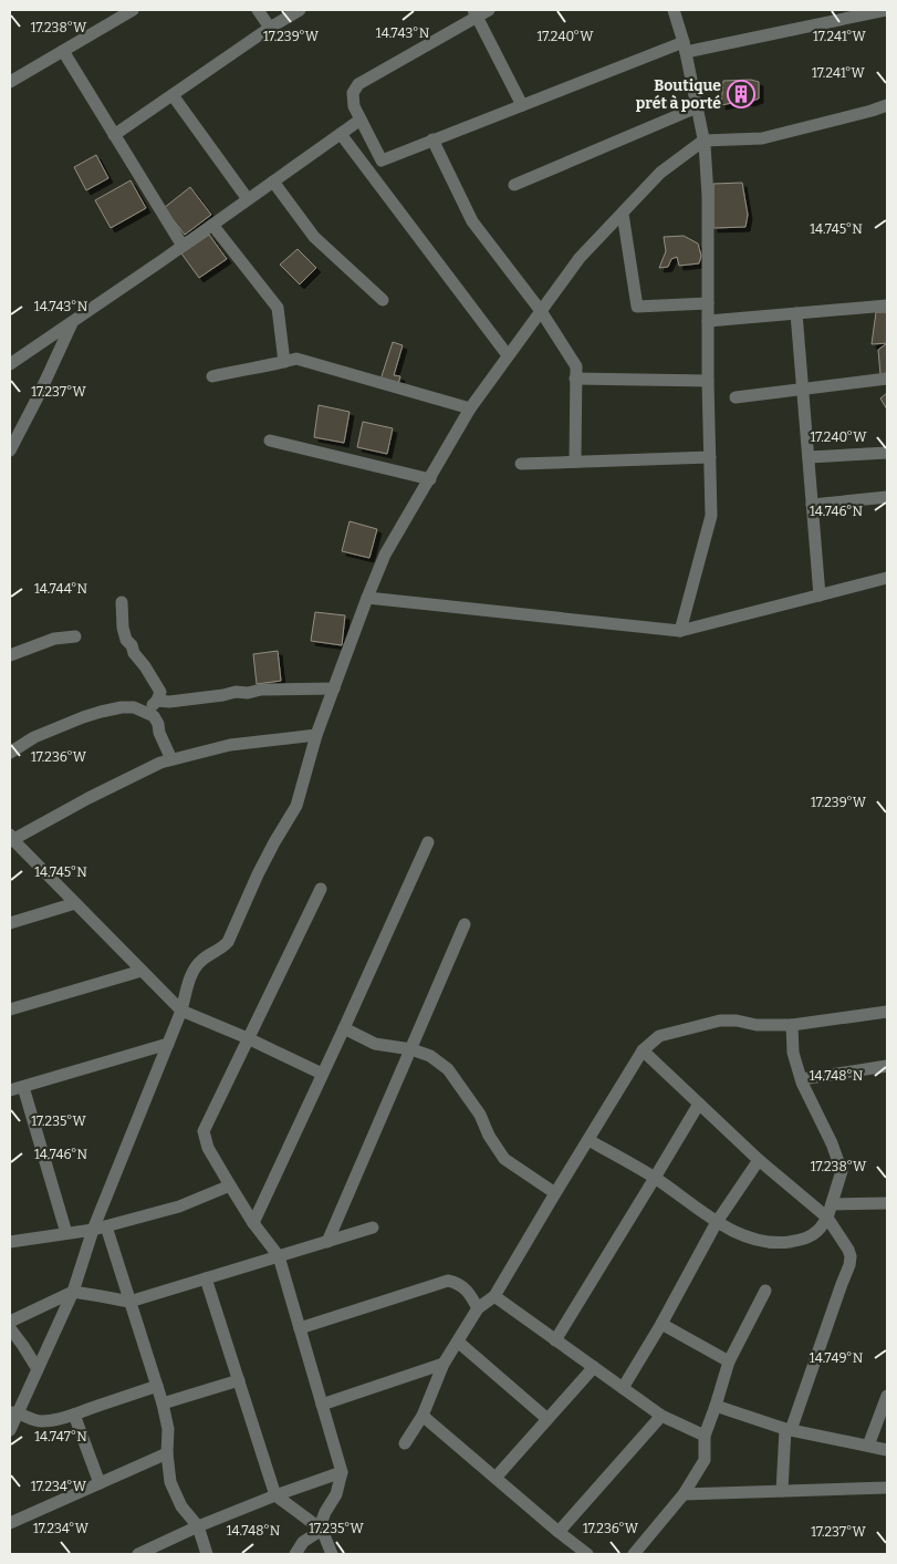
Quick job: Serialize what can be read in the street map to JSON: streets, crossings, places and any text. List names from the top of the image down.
{
  "places": {
    "building": ["Boutique prét à porté"]
  },
  "coordinates": [
    "17.238°W",
    "14.743°N",
    "17.239°W",
    "17.241°W",
    "17.240°W",
    "14.745°N",
    "17.237°W",
    "14.746°N",
    "14.744°N",
    "17.236°W",
    "14.748°N",
    "17.235°W",
    "14.749°N",
    "14.747°N",
    "17.234°W"
  ]
}
